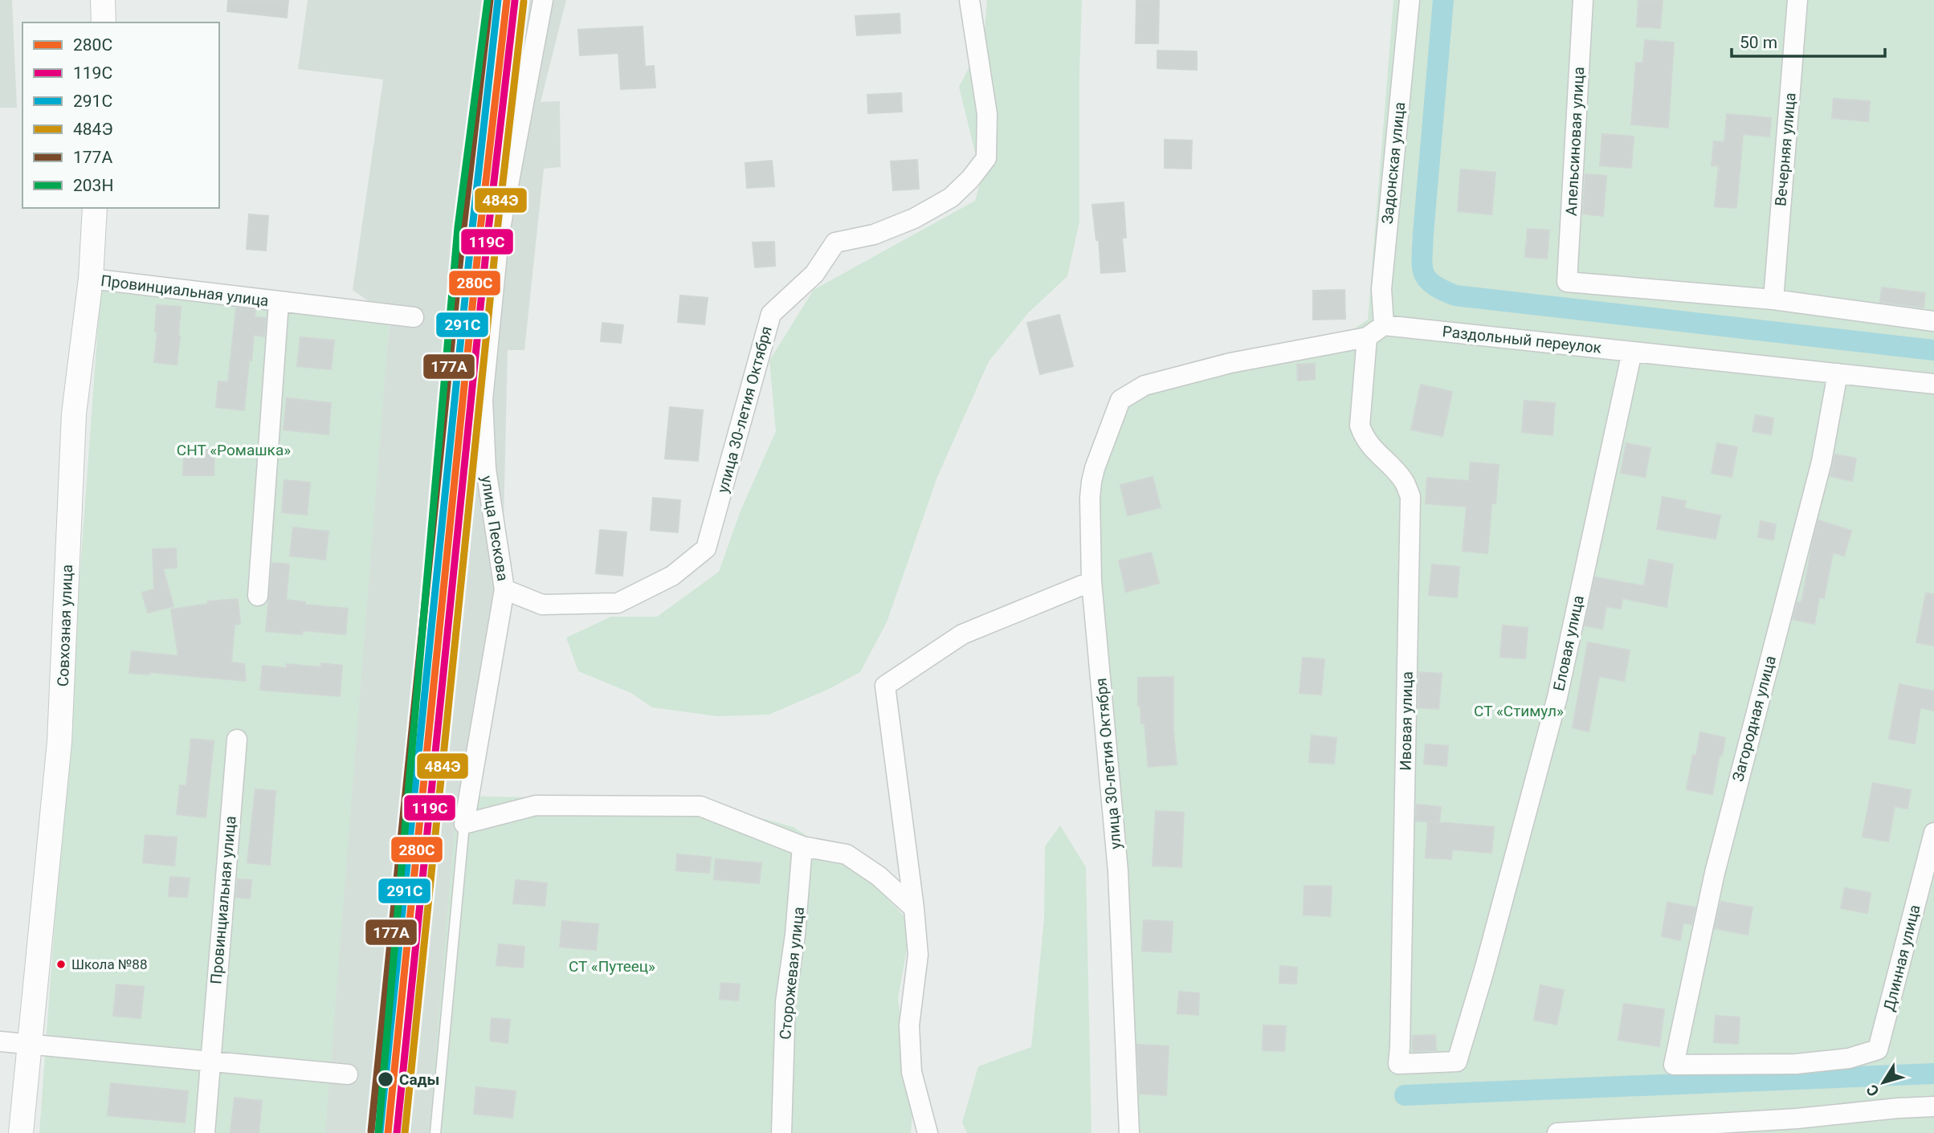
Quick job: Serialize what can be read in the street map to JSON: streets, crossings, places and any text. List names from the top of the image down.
{
  "streets": {
    "street": [
      "Апельсиновая улица",
      "Вечерняя улица",
      "Задонская улица",
      "Провинциальная улица",
      "Раздольный переулок",
      "улица 30-летия Октября",
      "улица Пескова",
      "Совхозная улица",
      "Еловая улица",
      "Загородная улица",
      "Ивовая улица",
      "Длинная улица",
      "Сторожевая улица"
    ]
  },
  "crossings": [
    ["Апельсиновая улица", "Вечерняя улица"],
    ["Задонская улица", "Раздольный переулок"],
    ["Провинциальная улица", "Совхозная улица"],
    ["Раздольный переулок", "Еловая улица"],
    ["Раздольный переулок", "Загородная улица"],
    ["улица 30-летия Октября", "улица Пескова"],
    ["улица 30-летия Октября", "Ивовая улица"],
    ["Еловая улица", "Ивовая улица"],
    ["Загородная улица", "Длинная улица"]
  ],
  "parks": ["СНТ «Ромашка»", "СТ «Стимул»", "СТ «Путеец»"],
  "places": ["Школа №88", "Сады"],
  "lines": [
    "transit line 280С",
    "transit line 291С",
    "transit line 177А",
    "transit line 203Н",
    "transit line 119С",
    "transit line 484Э"
  ],
  "legend": [
    "280С",
    "119С",
    "291С",
    "484Э",
    "177А",
    "203Н"
  ],
  "scale_bar": "50 m",
  "north": "bottom left"
}
